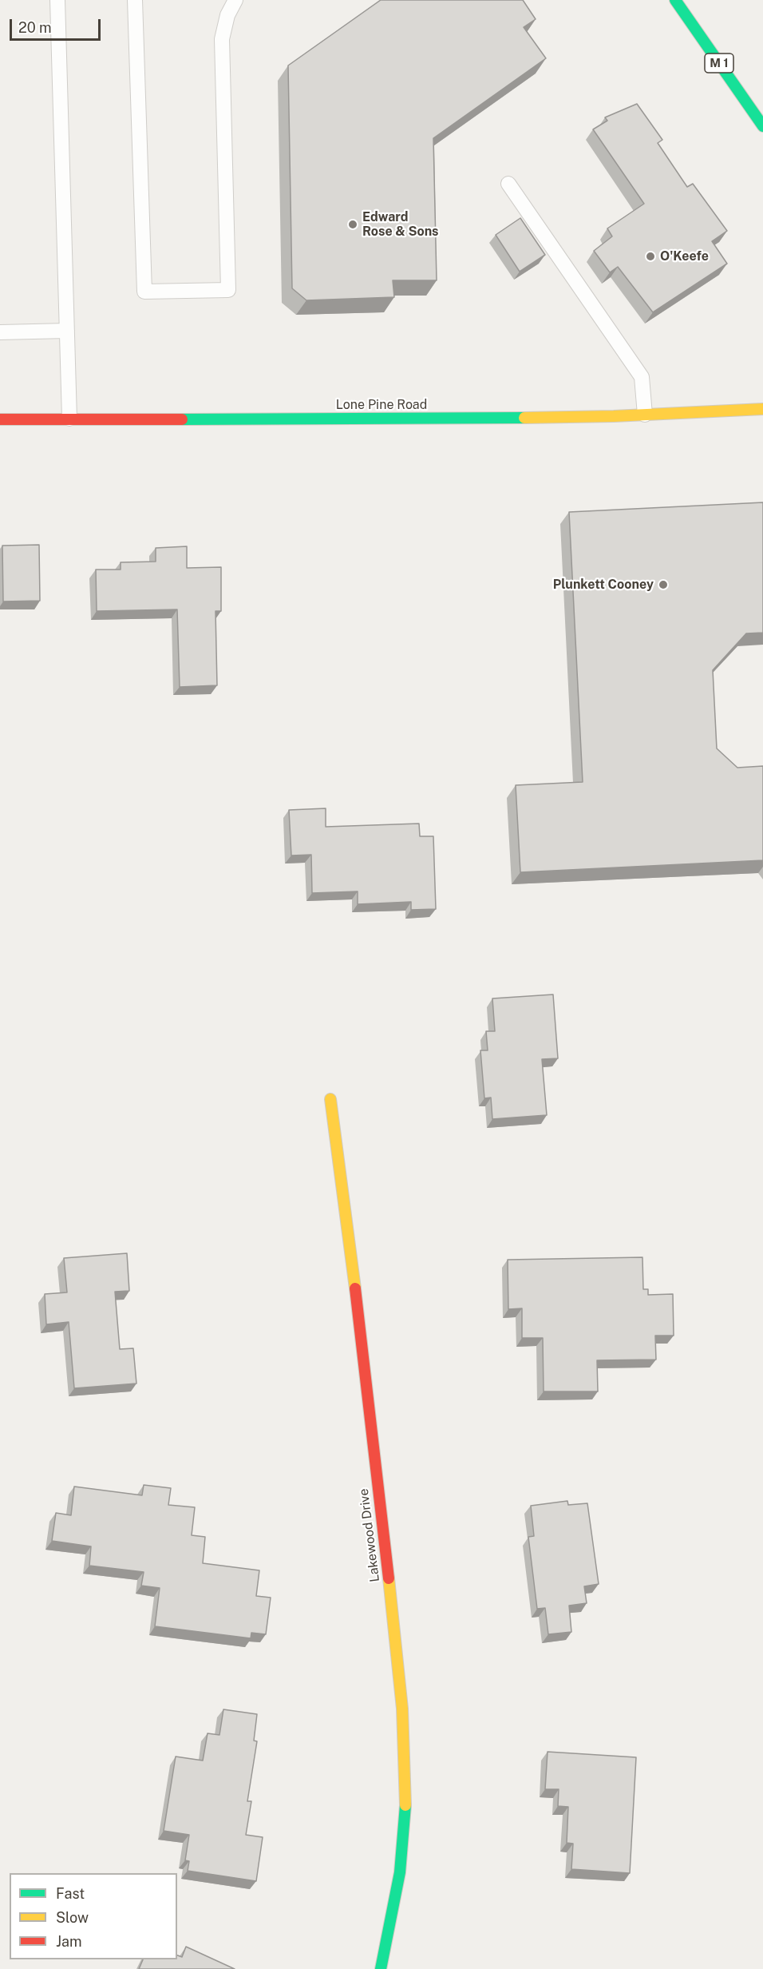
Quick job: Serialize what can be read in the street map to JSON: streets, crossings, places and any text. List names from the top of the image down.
{
  "streets": {
    "street": ["M 1", "Lone Pine Road", "Lakewood Drive"]
  },
  "places": ["Edward Rose & Sons", "O'Keefe", "Plunkett Cooney"],
  "legend": ["Fast", "Slow", "Jam"],
  "scale_bar": "20 m"
}
